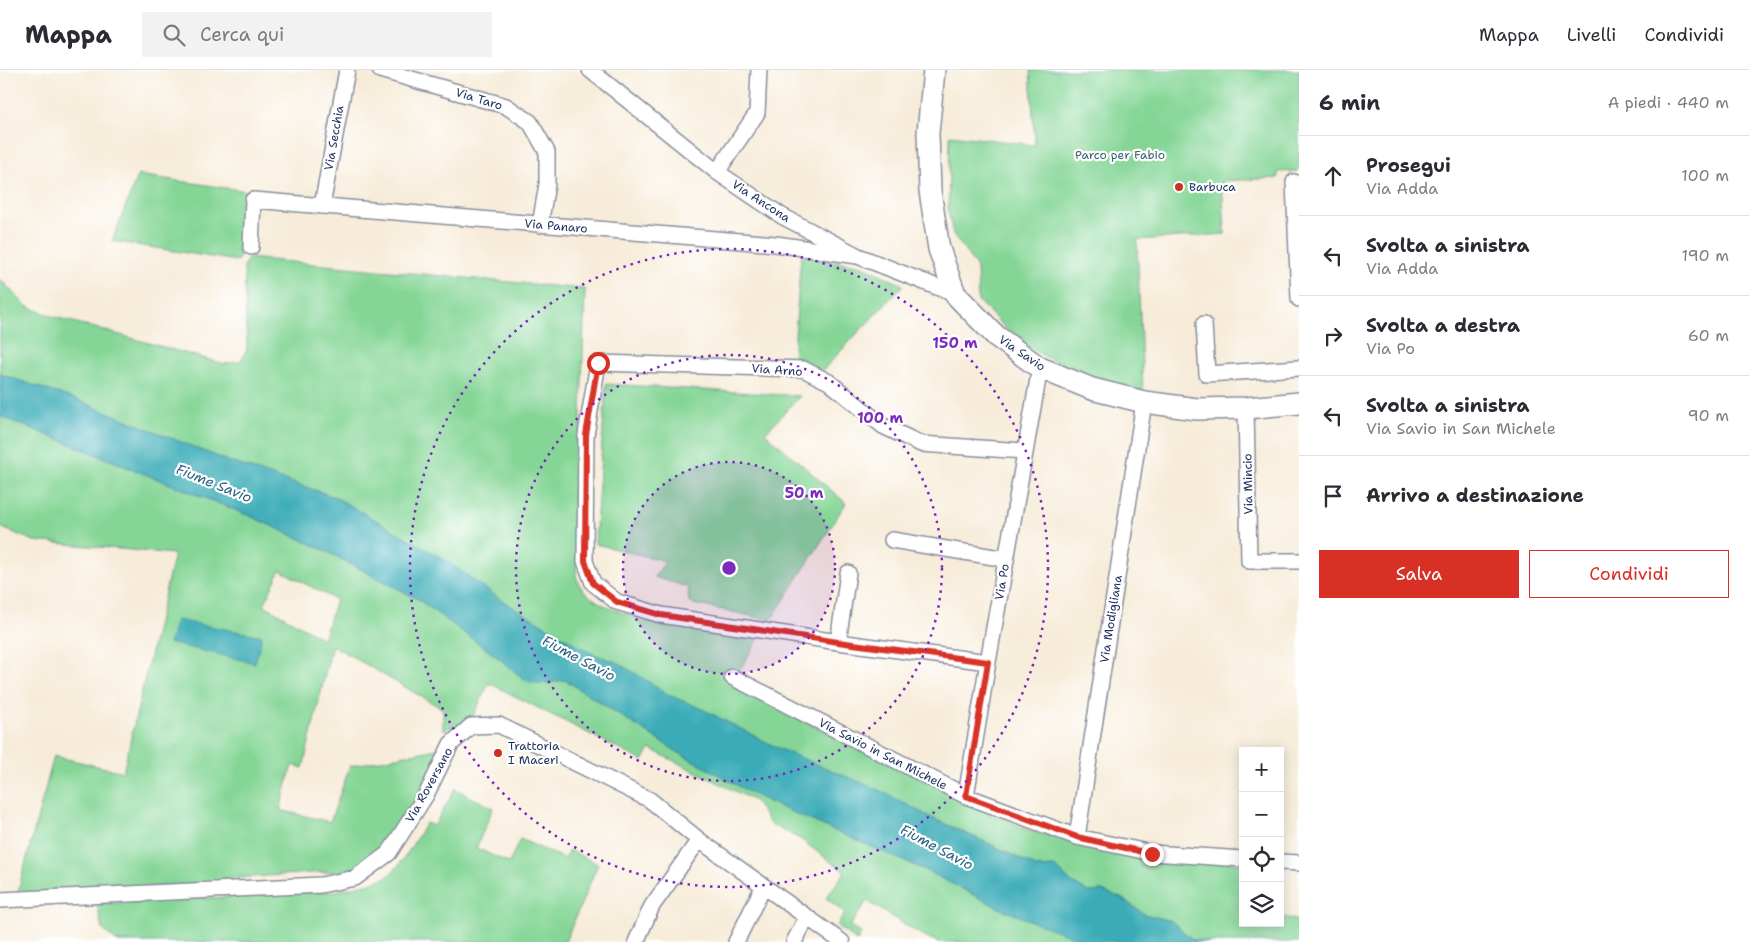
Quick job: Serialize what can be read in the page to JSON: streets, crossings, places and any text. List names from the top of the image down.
{
  "streets": {
    "street": [
      "Via Taro",
      "Via Secchia",
      "Via Ancona",
      "Via Panaro",
      "Via Savio",
      "Via Arno",
      "Via Mincio",
      "Via Po",
      "Via Modigliana",
      "Via Savio in San Michele",
      "Via Roversano"
    ]
  },
  "crossings": [
    ["Via Taro", "Via Panaro"],
    ["Via Secchia", "Via Panaro"],
    ["Via Ancona", "Via Panaro"],
    ["Via Ancona", "Via Savio"],
    ["Via Savio", "Via Mincio"],
    ["Via Savio", "Via Po"],
    ["Via Savio", "Via Modigliana"],
    ["Via Arno", "Via Po"],
    ["Via Po", "Via Savio in San Michele"],
    ["Via Modigliana", "Via Savio in San Michele"]
  ],
  "water": ["Fiume Savio"],
  "parks": ["Parco per Fabio"],
  "places": ["Barbuca", "Trattoria I Maceri"],
  "page": {
    "header": "Mappa",
    "search": "Cerca qui",
    "nav": ["Mappa", "Livelli", "Condividi"],
    "heading": ["6 min", "A piedi · 440 m"],
    "list": [
      ["Prosegui", "Via Adda", "100 m"],
      ["Svolta a sinistra", "Via Adda", "190 m"],
      ["Svolta a destra", "Via Po", "60 m"],
      ["Svolta a sinistra", "Via Savio in San Michele", "90 m"],
      "Arrivo a destinazione"
    ],
    "buttons": ["Salva", "Condividi"],
    "map_buttons": ["+", "−"]
  },
  "rings": ["150 m", "100 m", "50 m"]
}
